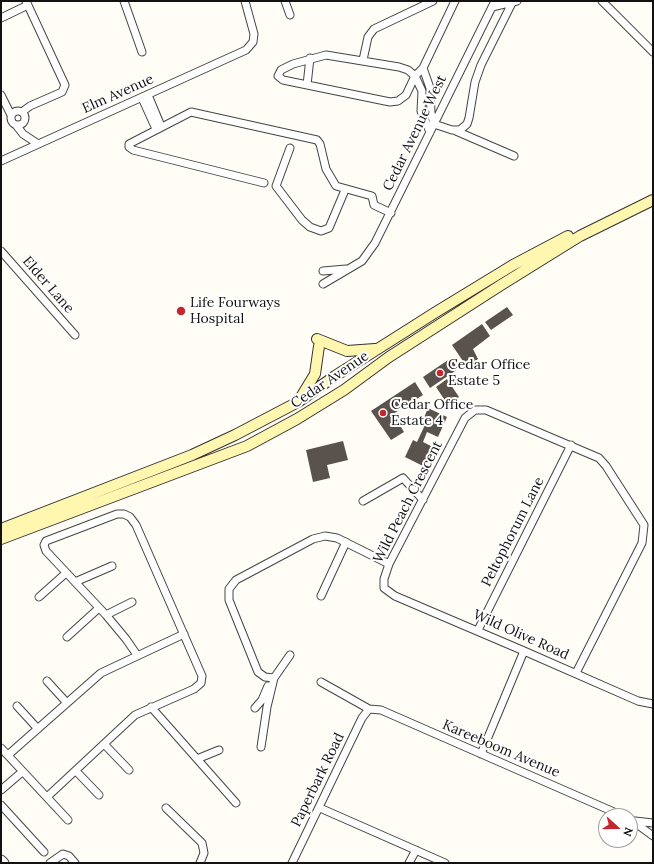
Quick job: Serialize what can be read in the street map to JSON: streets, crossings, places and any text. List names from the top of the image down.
{
  "streets": {
    "main road": ["Cedar Avenue"],
    "street": [
      "Elm Avenue",
      "Cedar Avenue West",
      "Elder Lane",
      "Wild Peach Crescent",
      "Peltophorum Lane",
      "Wild Olive Road",
      "Kareeboom Avenue",
      "Paperbark Road"
    ]
  },
  "crossings": [
    ["Wild Peach Crescent", "Peltophorum Lane"],
    ["Wild Peach Crescent", "Wild Olive Road"],
    ["Peltophorum Lane", "Wild Olive Road"],
    ["Kareeboom Avenue", "Paperbark Road"]
  ],
  "places": ["Life Fourways Hospital", "Cedar Office Estate 5", "Cedar Office Estate 4"],
  "north": "right"
}
